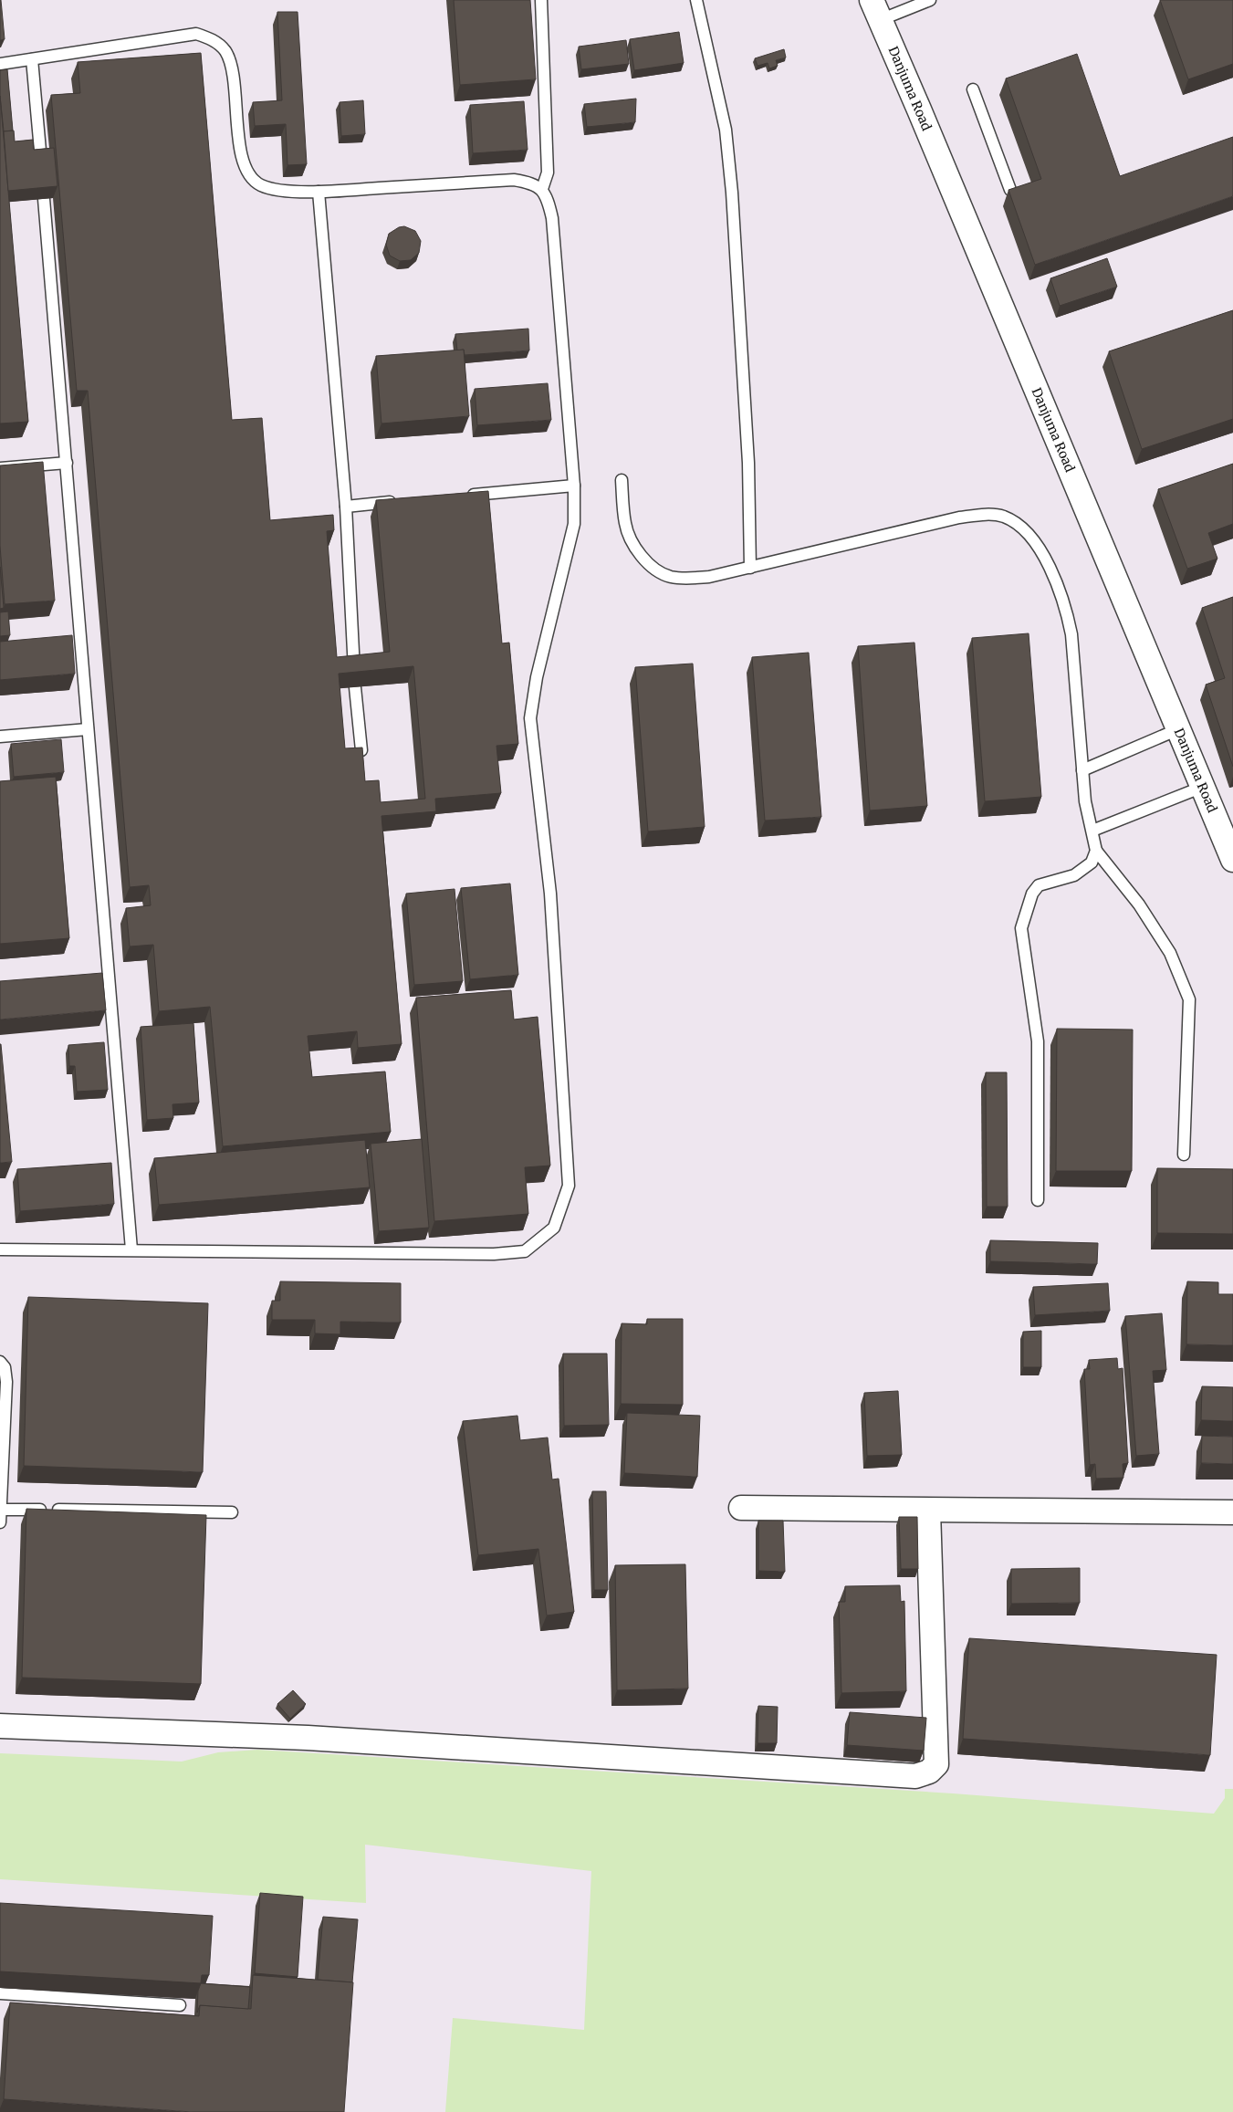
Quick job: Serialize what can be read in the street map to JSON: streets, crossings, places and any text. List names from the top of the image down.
{
  "streets": {
    "street": ["Danjuma Road"]
  }
}
